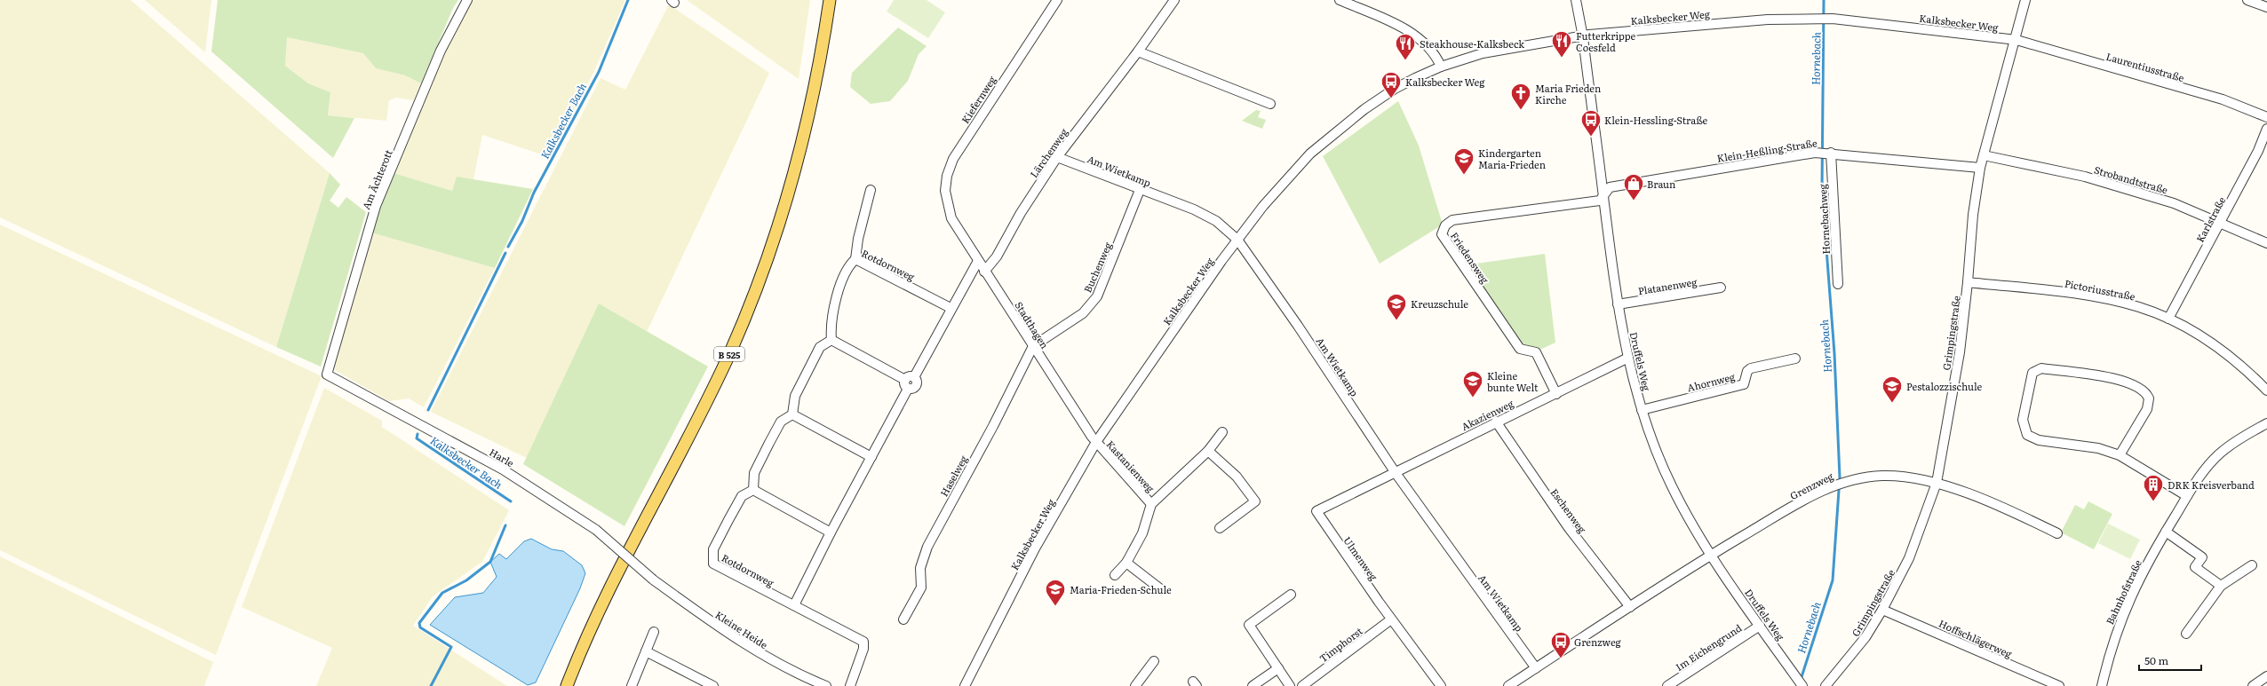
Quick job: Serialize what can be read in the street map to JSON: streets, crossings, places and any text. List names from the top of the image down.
{
  "streets": {
    "main road": ["B 525"],
    "street": [
      "Kalksbecker Weg",
      "Laurentiusstraße",
      "Kiefernweg",
      "Klein-Heßling-Straße",
      "Lärchenweg",
      "Am Wietkamp",
      "Am Ächterott",
      "Strobandtstraße",
      "Hornebachweg",
      "Karlstraße",
      "Friedensweg",
      "Rotdornweg",
      "Buchenweg",
      "Platanenweg",
      "Pictoriusstraße",
      "Stadthagen",
      "Grimpingstraße",
      "Druffels Weg",
      "Ahornweg",
      "Akazienweg",
      "Harle",
      "Kastanienweg",
      "Haselweg",
      "Grenzweg",
      "Eschenweg",
      "Ulmenweg",
      "Bahnhofstraße",
      "Kleine Heide",
      "Hoffschlägerweg",
      "Timphorst",
      "Im Eichengrund"
    ]
  },
  "crossings": [
    ["Kalksbecker Weg", "Laurentiusstraße"],
    ["Kalksbecker Weg", "Am Wietkamp"],
    ["Kalksbecker Weg", "Stadthagen"],
    ["Kalksbecker Weg", "Grimpingstraße"],
    ["Kalksbecker Weg", "Druffels Weg"],
    ["Kalksbecker Weg", "Kastanienweg"],
    ["Laurentiusstraße", "Grimpingstraße"],
    ["Kiefernweg", "Stadthagen"],
    ["Klein-Heßling-Straße", "Hornebachweg"],
    ["Klein-Heßling-Straße", "Friedensweg"],
    ["Klein-Heßling-Straße", "Grimpingstraße"],
    ["Klein-Heßling-Straße", "Druffels Weg"],
    ["Lärchenweg", "Am Wietkamp"],
    ["Lärchenweg", "Stadthagen"],
    ["Am Wietkamp", "Buchenweg"],
    ["Am Wietkamp", "Akazienweg"],
    ["Am Wietkamp", "Grenzweg"],
    ["Am Wietkamp", "Ulmenweg"],
    ["Am Ächterott", "Harle"],
    ["Strobandtstraße", "Karlstraße"],
    ["Strobandtstraße", "Grimpingstraße"],
    ["Karlstraße", "Pictoriusstraße"],
    ["Friedensweg", "Druffels Weg"],
    ["Friedensweg", "Akazienweg"],
    ["Buchenweg", "Stadthagen"],
    ["Buchenweg", "Haselweg"],
    ["Platanenweg", "Druffels Weg"],
    ["Pictoriusstraße", "Grimpingstraße"],
    ["Stadthagen", "Kastanienweg"],
    ["Stadthagen", "Haselweg"],
    ["Grimpingstraße", "Grenzweg"],
    ["Grimpingstraße", "Hoffschlägerweg"],
    ["Druffels Weg", "Ahornweg"],
    ["Druffels Weg", "Akazienweg"],
    ["Druffels Weg", "Grenzweg"],
    ["Druffels Weg", "Im Eichengrund"],
    ["Akazienweg", "Eschenweg"],
    ["Akazienweg", "Ulmenweg"],
    ["Harle", "Kleine Heide"],
    ["Grenzweg", "Eschenweg"],
    ["Ulmenweg", "Timphorst"]
  ],
  "water": ["Hornebach", "Kalksbecker Bach"],
  "places": {
    "restaurant": ["Futterkrippe Coesfeld", "Steakhouse-Kalksbeck"],
    "bus stop": ["Kalksbecker Weg", "Klein-Hessling-Straße", "Grenzweg"],
    "church": ["Maria Frieden Kirche"],
    "school or university": [
      "Kindergarten Maria-Frieden",
      "Kreuzschule",
      "Kleine bunte Welt",
      "Pestalozzischule",
      "Maria-Frieden-Schule"
    ],
    "shop": ["Braun"],
    "building": ["DRK Kreisverband"]
  },
  "scale_bar": "50 m"
}
